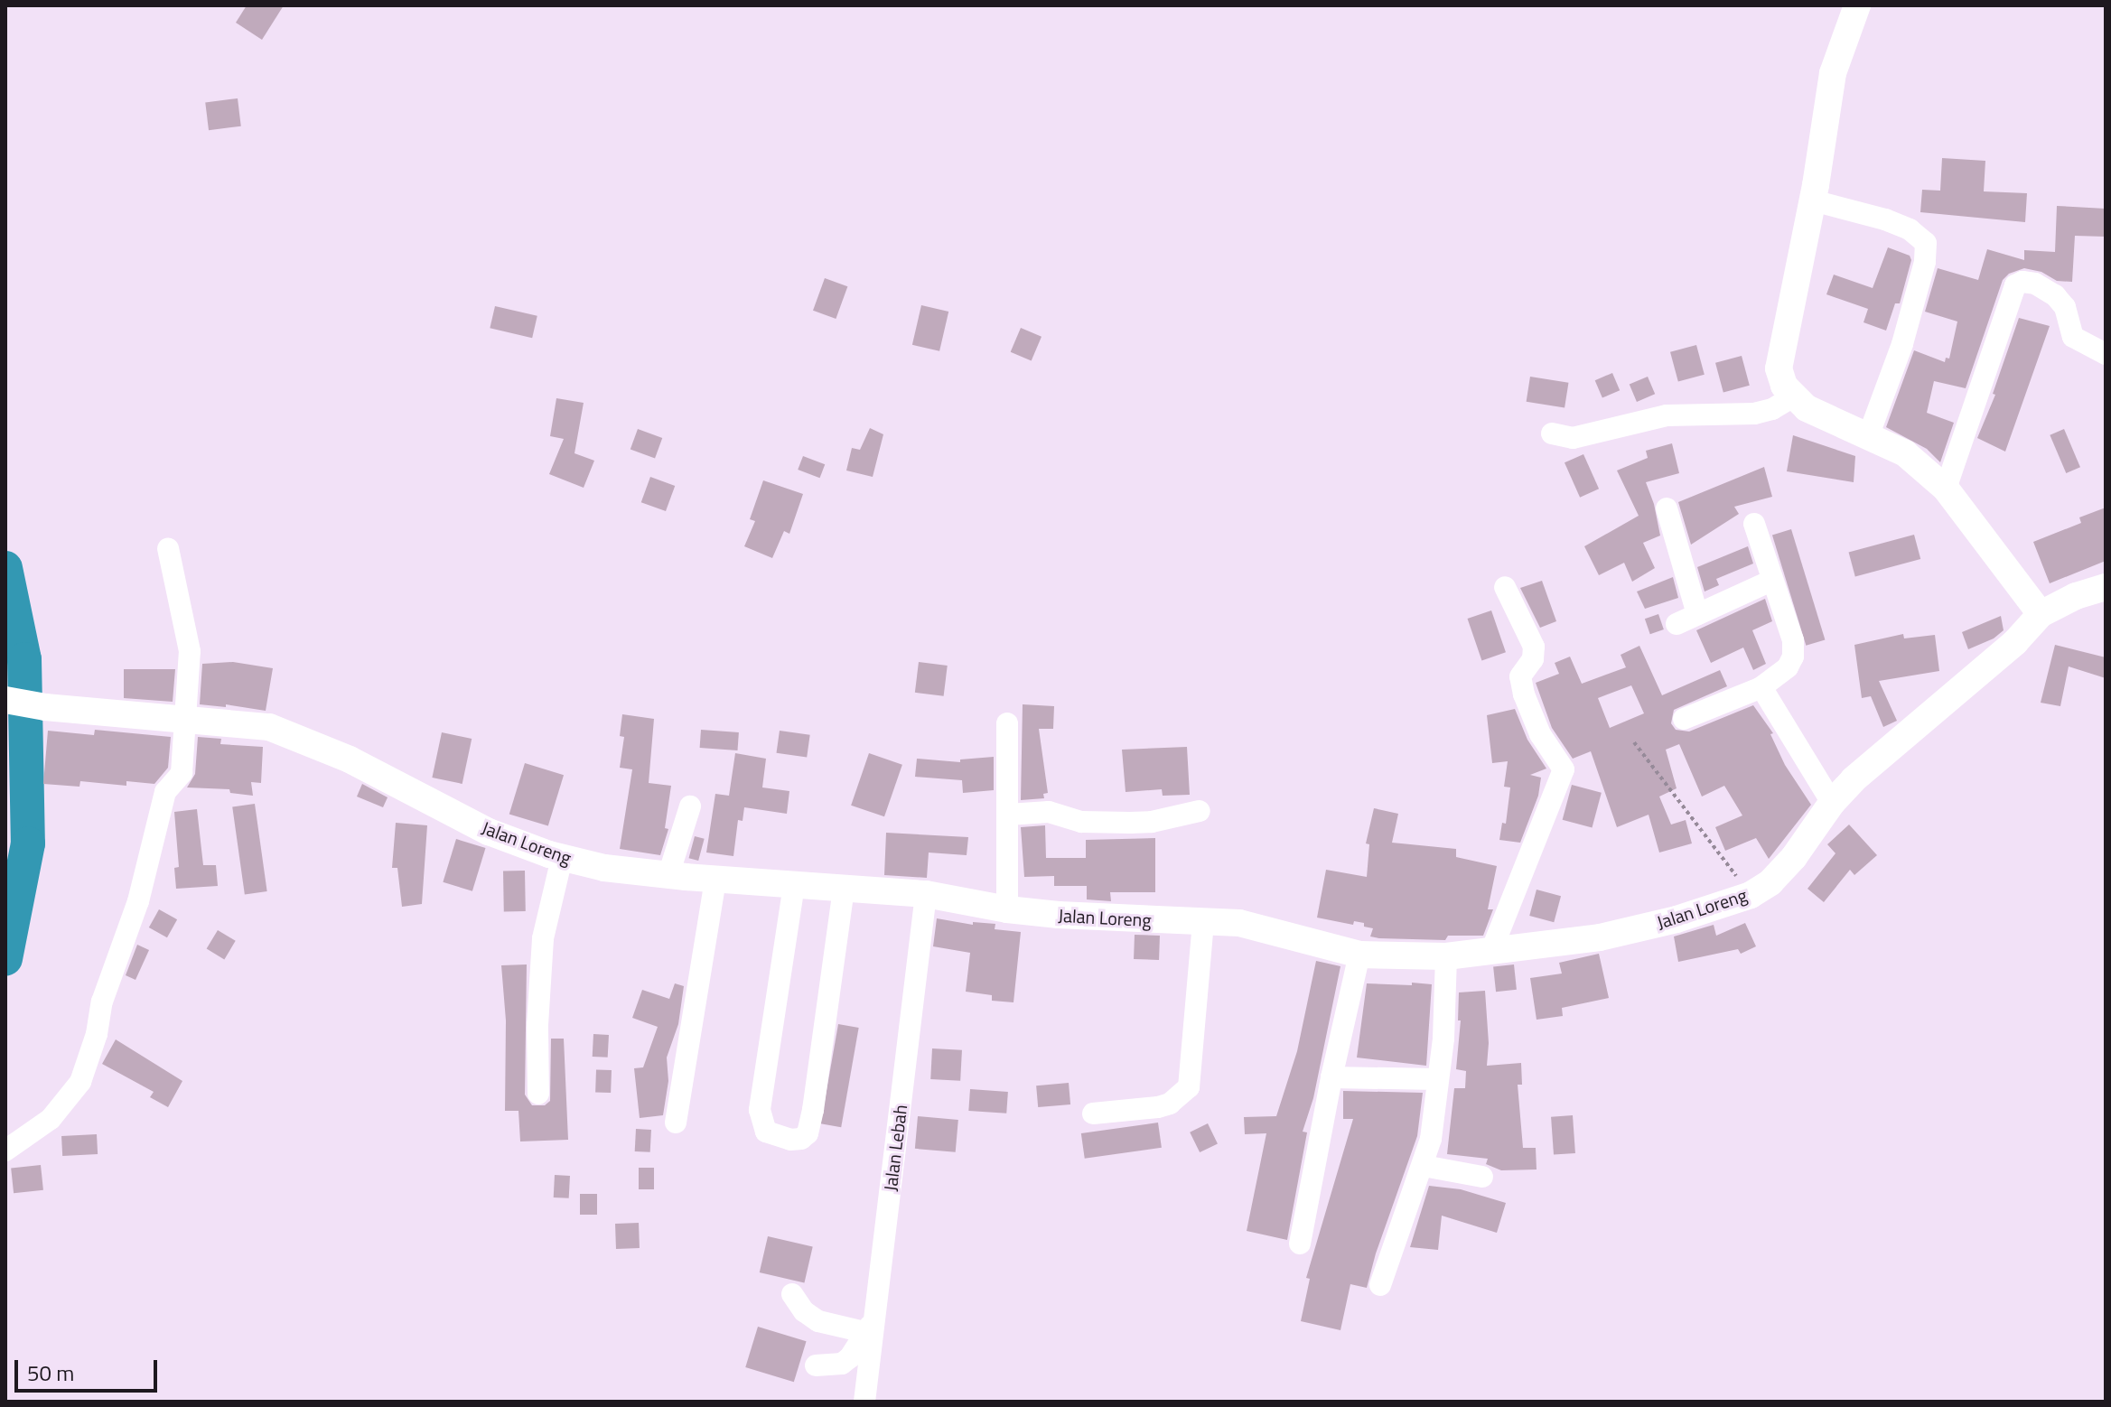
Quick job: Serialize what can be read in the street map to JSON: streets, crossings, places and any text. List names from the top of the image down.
{
  "streets": {
    "street": ["Jalan Loreng", "Jalan Lebah"]
  },
  "crossings": [
    ["Jalan Loreng", "Jalan Lebah"]
  ],
  "scale_bar": "50 m"
}
